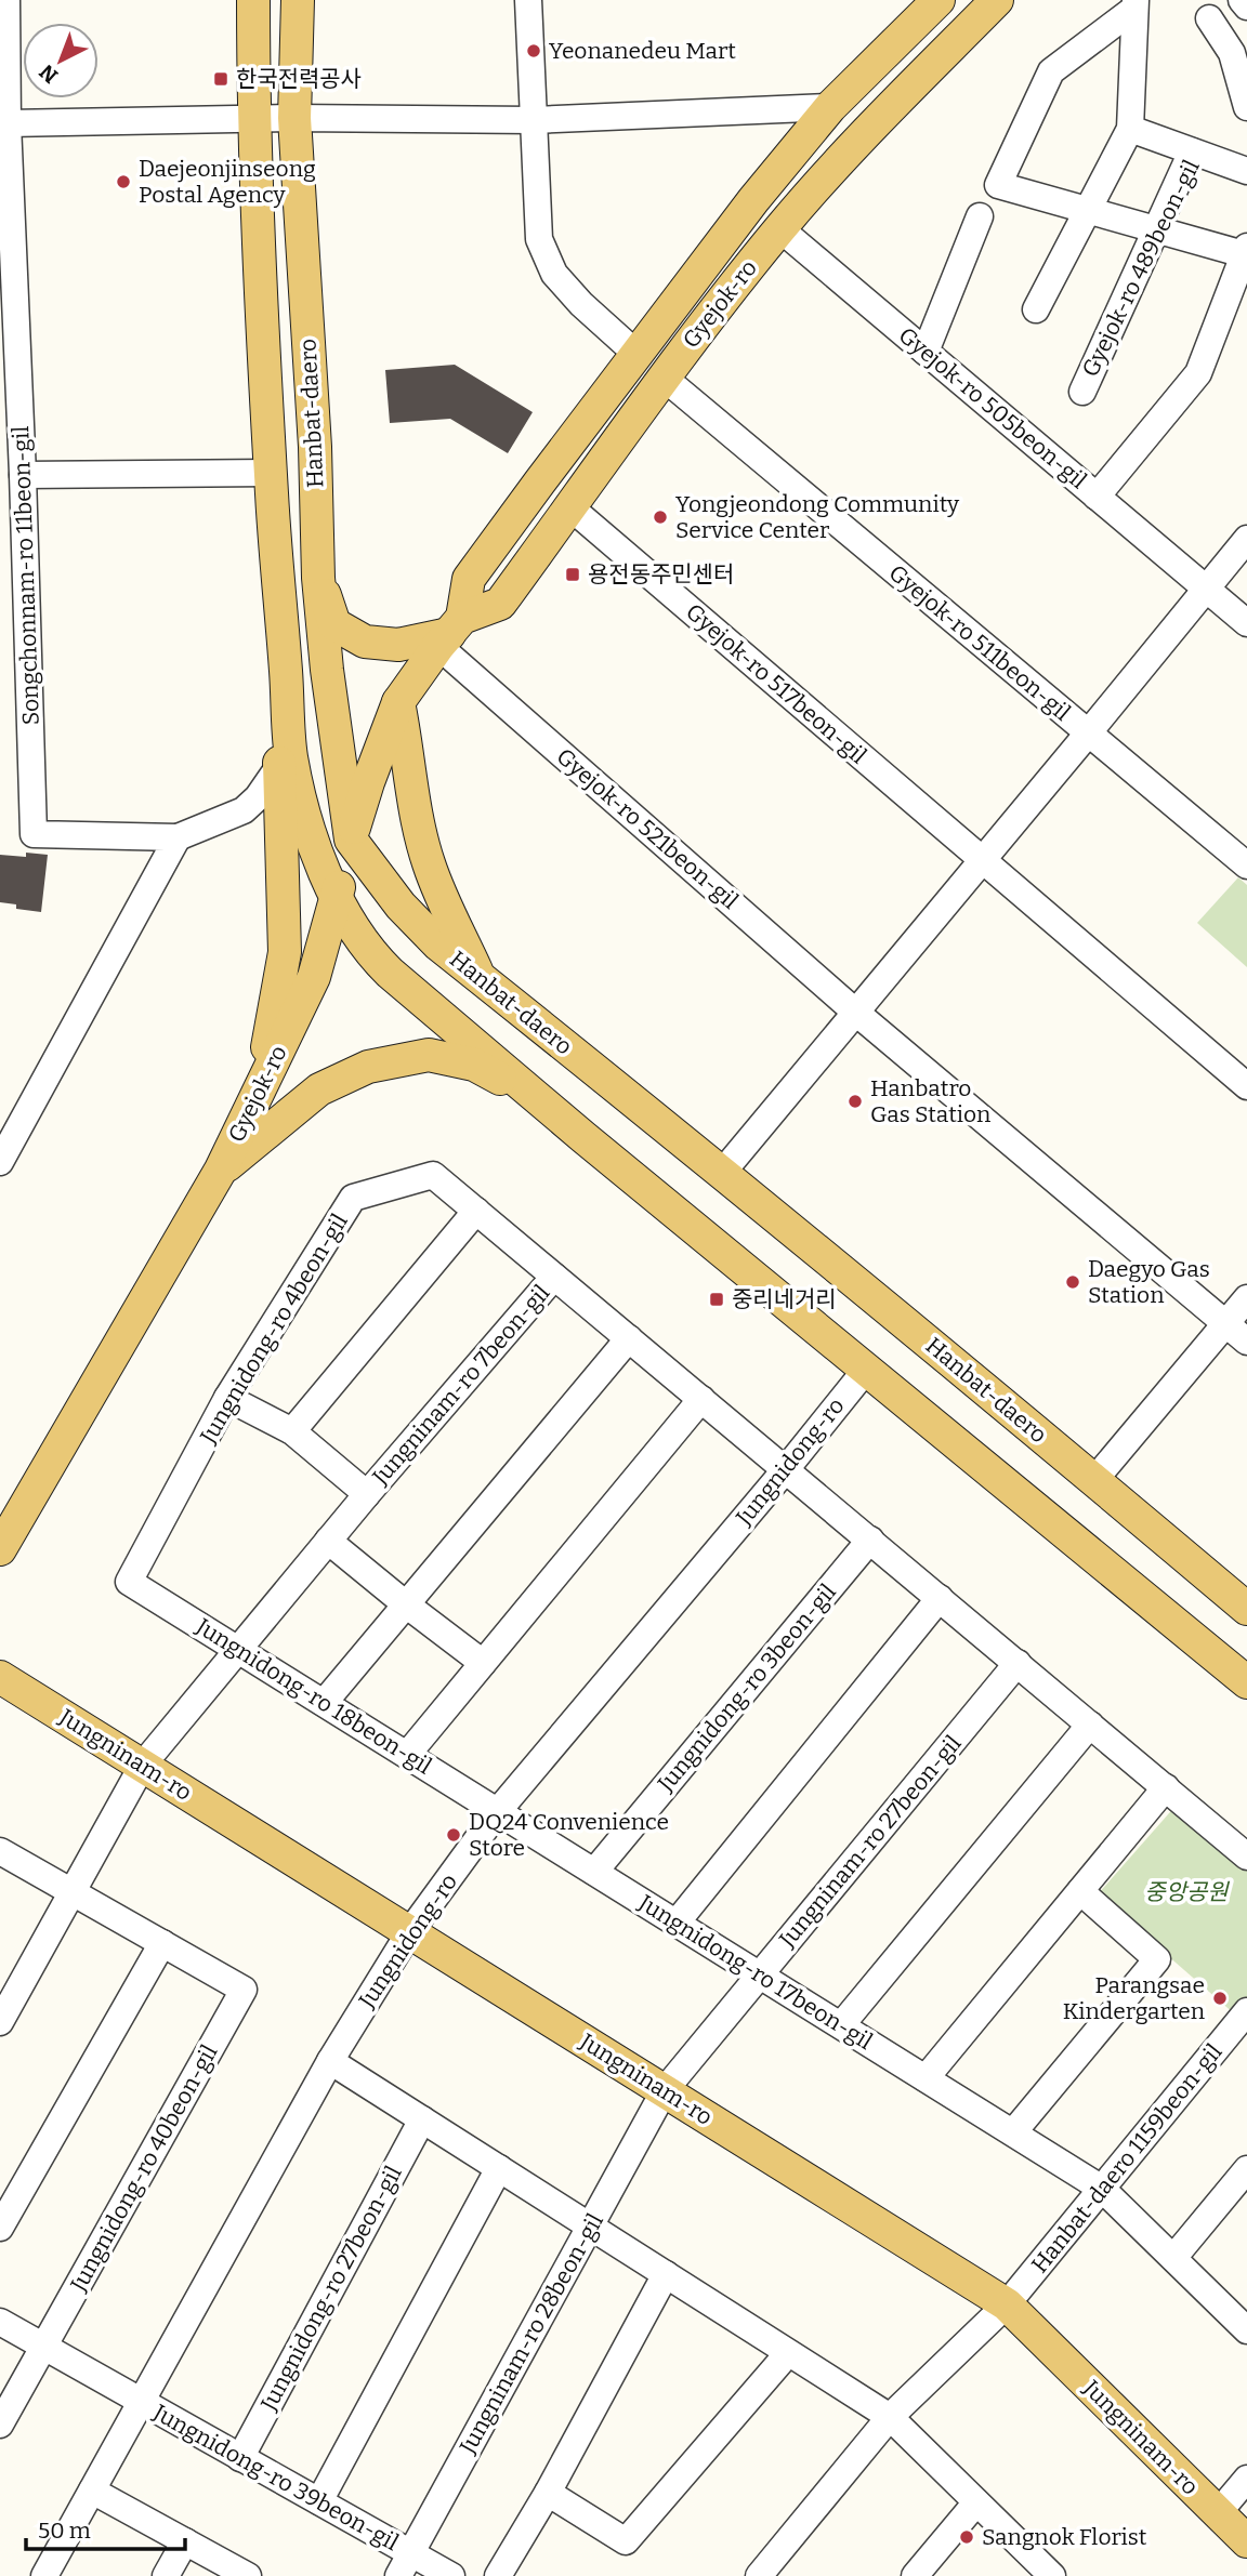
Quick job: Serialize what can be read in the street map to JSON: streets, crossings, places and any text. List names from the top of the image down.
{
  "streets": {
    "main road": ["Gyejok-ro", "Hanbat-daero", "Jungninam-ro"],
    "street": [
      "Gyejok-ro 489beon-gil",
      "Gyejok-ro 505beon-gil",
      "Songchonnam-ro 11beon-gil",
      "Gyejok-ro 511beon-gil",
      "Gyejok-ro 517beon-gil",
      "Gyejok-ro 521beon-gil",
      "Jungnidong-ro 4beon-gil",
      "Jungninam-ro 7beon-gil",
      "Jungnidong-ro",
      "Jungnidong-ro 3beon-gil",
      "Jungnidong-ro 18beon-gil",
      "Jungninam-ro 27beon-gil",
      "Jungnidong-ro 17beon-gil",
      "Hanbat-daero 1159beon-gil",
      "Jungnidong-ro 40beon-gil",
      "Jungnidong-ro 27beon-gil",
      "Jungninam-ro 28beon-gil",
      "Jungnidong-ro 39beon-gil"
    ]
  },
  "crossings": [
    ["Gyejok-ro", "Gyejok-ro 505beon-gil"],
    ["Gyejok-ro", "Hanbat-daero"],
    ["Gyejok-ro", "Gyejok-ro 511beon-gil"],
    ["Gyejok-ro", "Gyejok-ro 517beon-gil"],
    ["Gyejok-ro", "Gyejok-ro 521beon-gil"],
    ["Hanbat-daero", "Songchonnam-ro 11beon-gil"],
    ["Hanbat-daero", "Jungnidong-ro"],
    ["Gyejok-ro 511beon-gil", "Gyejok-ro 517beon-gil"],
    ["Jungnidong-ro 4beon-gil", "Jungninam-ro 7beon-gil"],
    ["Jungnidong-ro 4beon-gil", "Jungnidong-ro"],
    ["Jungnidong-ro 4beon-gil", "Jungnidong-ro 18beon-gil"],
    ["Jungninam-ro 7beon-gil", "Jungnidong-ro 18beon-gil"],
    ["Jungninam-ro 7beon-gil", "Jungninam-ro"],
    ["Jungnidong-ro", "Jungnidong-ro 18beon-gil"],
    ["Jungnidong-ro", "Jungninam-ro"],
    ["Jungnidong-ro", "Jungnidong-ro 17beon-gil"],
    ["Jungnidong-ro", "Jungnidong-ro 39beon-gil"],
    ["Jungnidong-ro 3beon-gil", "Jungnidong-ro 17beon-gil"],
    ["Jungnidong-ro 18beon-gil", "Jungnidong-ro 17beon-gil"],
    ["Jungninam-ro", "Jungninam-ro 27beon-gil"],
    ["Jungninam-ro", "Hanbat-daero 1159beon-gil"],
    ["Jungninam-ro", "Jungninam-ro 28beon-gil"],
    ["Jungninam-ro 27beon-gil", "Jungnidong-ro 17beon-gil"],
    ["Jungninam-ro 27beon-gil", "Jungninam-ro 28beon-gil"],
    ["Jungnidong-ro 17beon-gil", "Hanbat-daero 1159beon-gil"],
    ["Jungnidong-ro 27beon-gil", "Jungnidong-ro 39beon-gil"],
    ["Jungninam-ro 28beon-gil", "Jungnidong-ro 39beon-gil"]
  ],
  "parks": ["중앙공원"],
  "places": {
    "other": [
      "Yeonanedeu Mart",
      "Daejeonjinseong Postal Agency",
      "Yongjeondong Community Service Center",
      "Hanbatro Gas Station",
      "Daegyo Gas Station",
      "DQ24 Convenience Store",
      "Parangsae Kindergarten",
      "Sangnok Florist"
    ],
    "transit": ["한국전력공사", "용전동주민센터", "중리네거리"]
  },
  "scale_bar": "50 m",
  "north": "bottom left"
}
